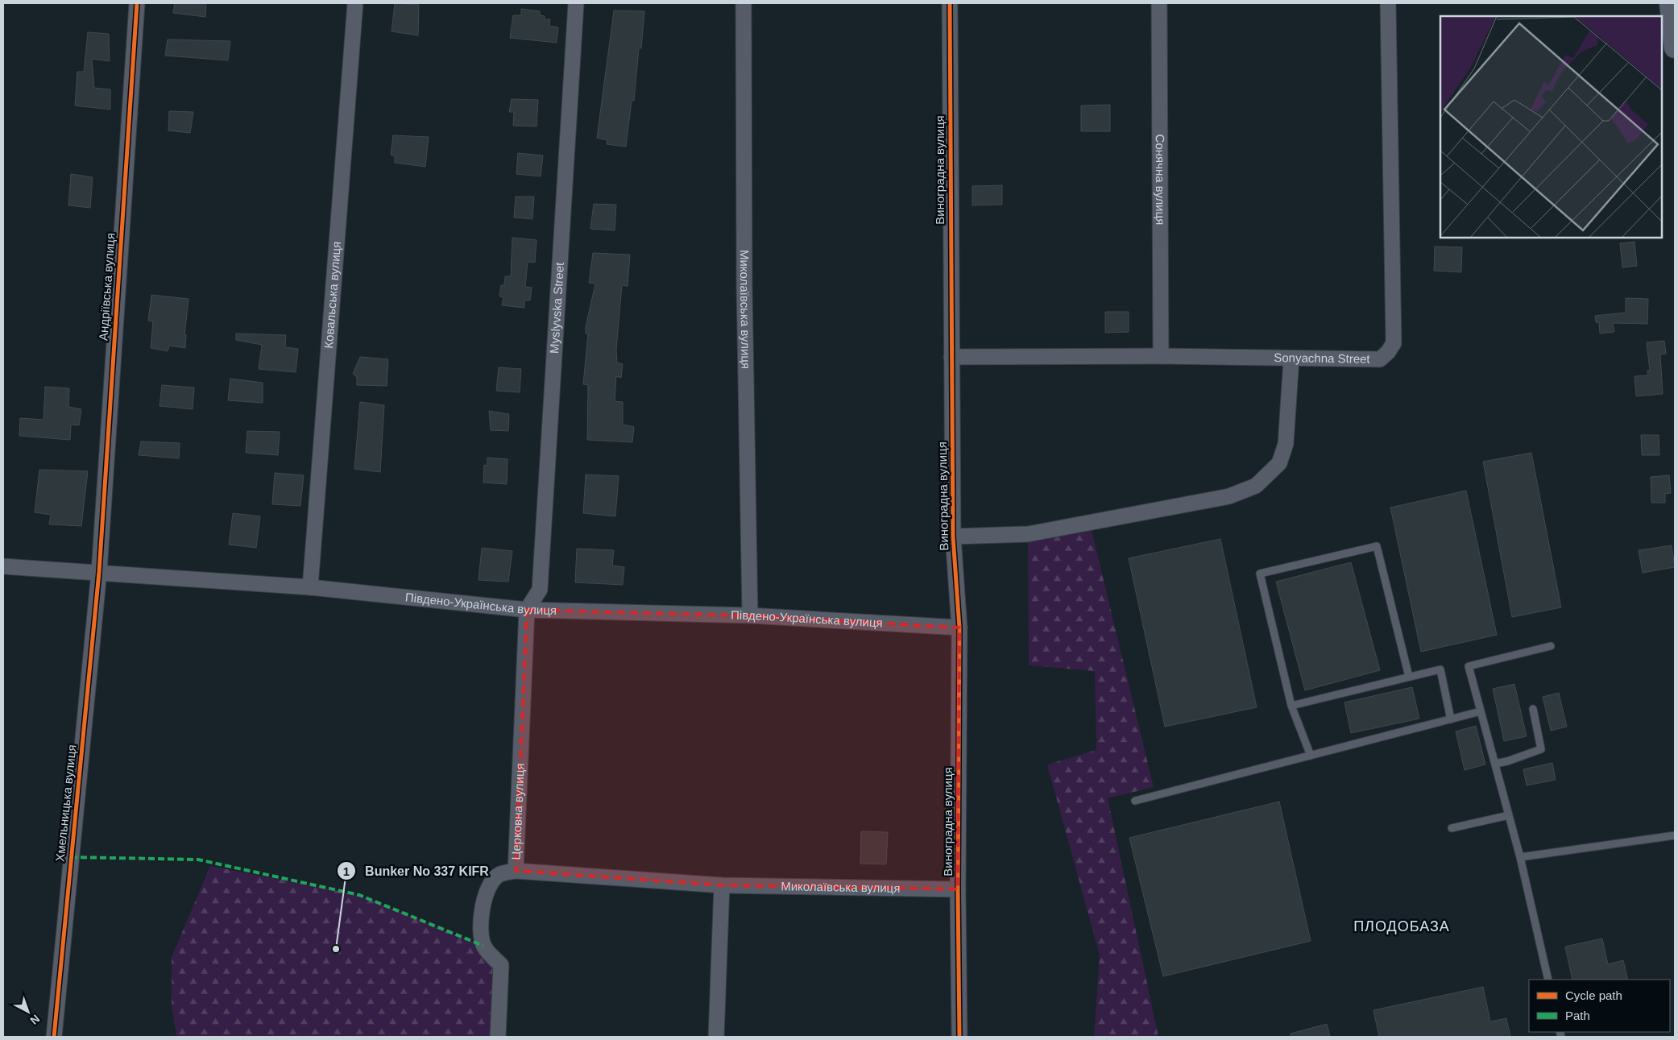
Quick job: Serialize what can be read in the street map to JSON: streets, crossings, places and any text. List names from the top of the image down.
{
  "streets": {
    "street": [
      "Виноградна вулиця",
      "Сонячна вулиця",
      "Андріївська вулиця",
      "Ковальська вулиця",
      "Myslyvska Street",
      "Миколаївська вулиця",
      "Sonyachna Street",
      "Південо-Українська вулиця",
      "Хмельницька вулиця",
      "Церковна вулиця"
    ]
  },
  "crossings": [
    ["Виноградна вулиця", "Миколаївська вулиця"],
    ["Виноградна вулиця", "Sonyachna Street"],
    ["Виноградна вулиця", "Південо-Українська вулиця"],
    ["Сонячна вулиця", "Sonyachna Street"],
    ["Андріївська вулиця", "Південо-Українська вулиця"],
    ["Андріївська вулиця", "Хмельницька вулиця"],
    ["Ковальська вулиця", "Південо-Українська вулиця"],
    ["Myslyvska Street", "Південо-Українська вулиця"],
    ["Myslyvska Street", "Церковна вулиця"],
    ["Миколаївська вулиця", "Південо-Українська вулиця"],
    ["Миколаївська вулиця", "Церковна вулиця"],
    ["Південо-Українська вулиця", "Хмельницька вулиця"],
    ["Південо-Українська вулиця", "Церковна вулиця"]
  ],
  "districts": ["ПЛОДОБАЗА"],
  "places": ["Bunker No 337 KIFR"],
  "legend": ["Cycle path", "Path"],
  "north": "bottom right"
}
